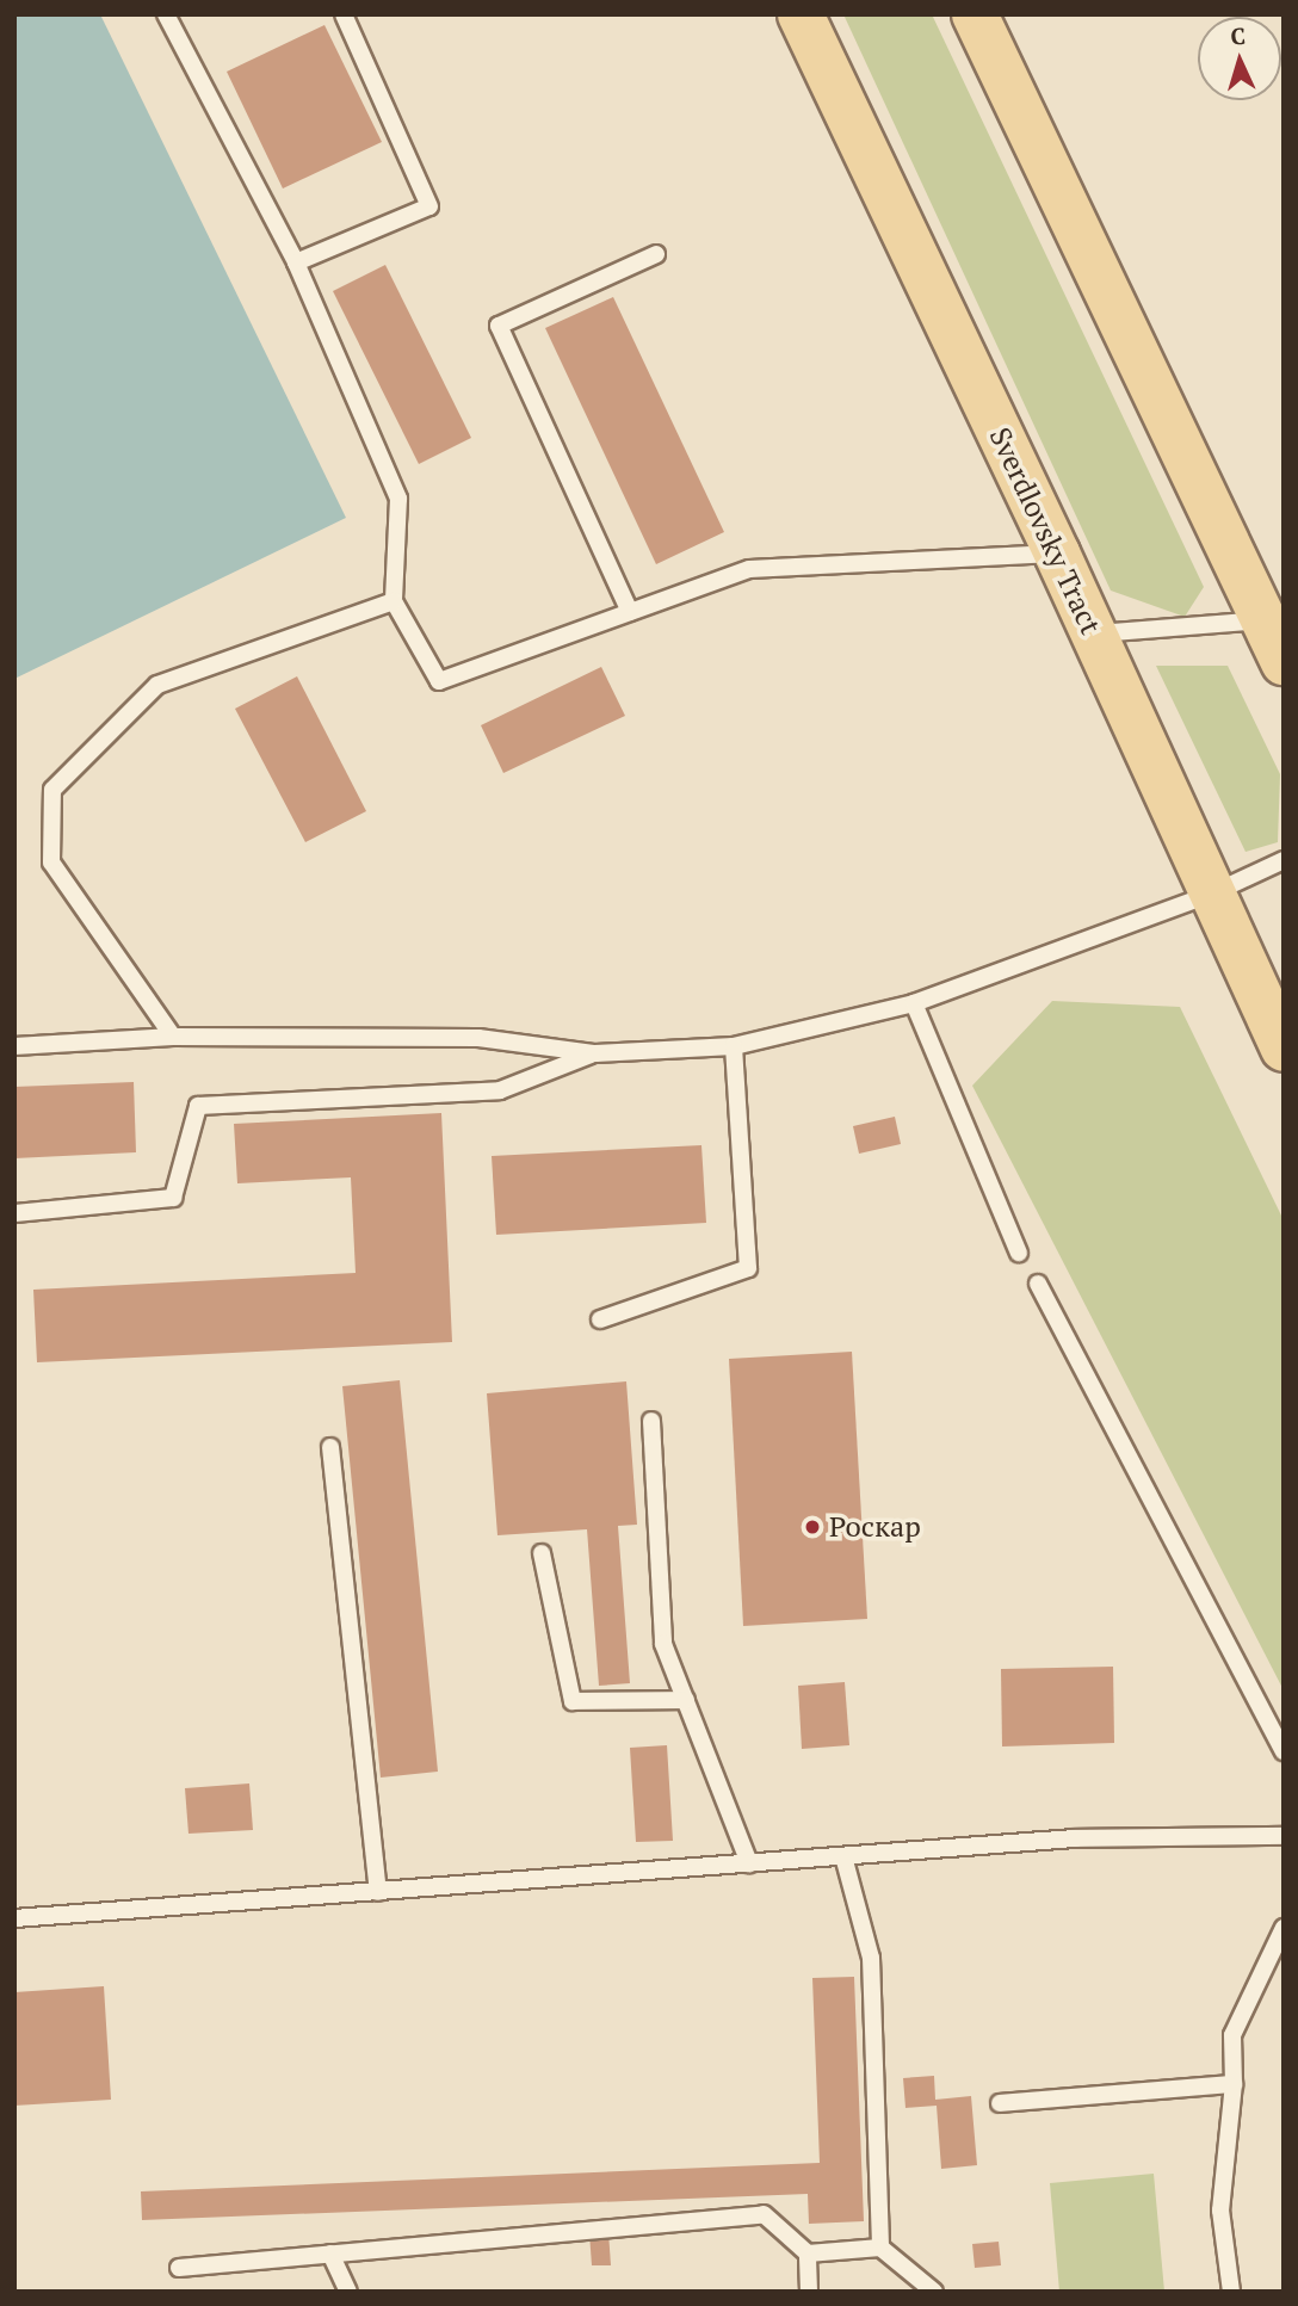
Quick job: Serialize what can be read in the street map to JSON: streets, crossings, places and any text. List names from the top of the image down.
{
  "streets": {
    "main road": ["Sverdlovsky Tract"]
  },
  "places": ["Роскар"],
  "north": "top"
}
